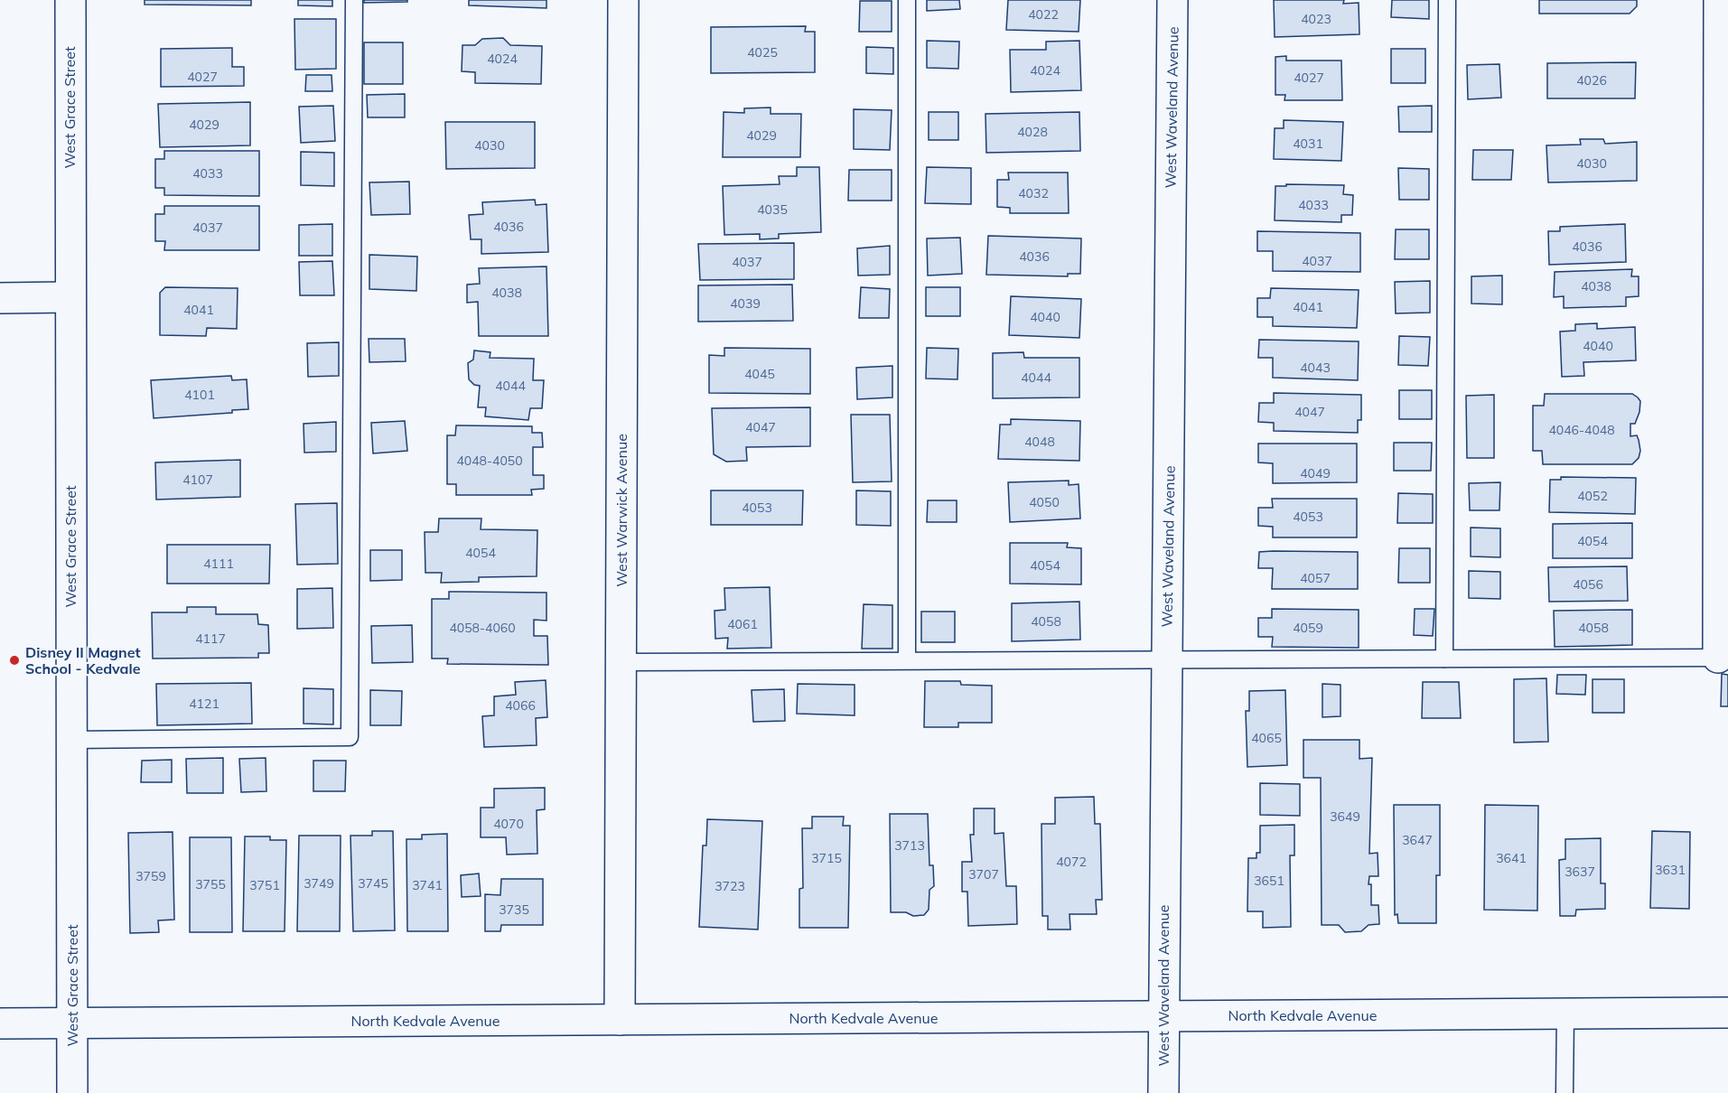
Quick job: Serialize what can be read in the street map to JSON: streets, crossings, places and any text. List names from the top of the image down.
{
  "streets": {
    "street": [
      "West Grace Street",
      "West Waveland Avenue",
      "West Warwick Avenue",
      "North Kedvale Avenue"
    ]
  },
  "crossings": [
    ["West Grace Street", "North Kedvale Avenue"],
    ["West Waveland Avenue", "North Kedvale Avenue"],
    ["West Warwick Avenue", "North Kedvale Avenue"]
  ],
  "places": ["Disney II Magnet School - Kedvale"],
  "house_numbers": [
    "4022",
    "4023",
    "4025",
    "4024",
    "4024",
    "4027",
    "4027",
    "4026",
    "4029",
    "4028",
    "4029",
    "4031",
    "4030",
    "4030",
    "4033",
    "4032",
    "4033",
    "4035",
    "4036",
    "4037",
    "4036",
    "4036",
    "4037",
    "4037",
    "4038",
    "4038",
    "4039",
    "4041",
    "4041",
    "4040",
    "4040",
    "4043",
    "4045",
    "4044",
    "4044",
    "4101",
    "4047",
    "4047",
    "4046-4048",
    "4048",
    "4048-4050",
    "4049",
    "4107",
    "4052",
    "4050",
    "4053",
    "4053",
    "4054",
    "4054",
    "4111",
    "4054",
    "4057",
    "4056",
    "4058",
    "4061",
    "4058-4060",
    "4059",
    "4058",
    "4117",
    "4121",
    "4066",
    "4065",
    "3649",
    "4070",
    "3647",
    "3713",
    "3715",
    "3641",
    "4072",
    "3631",
    "3637",
    "3707",
    "3759",
    "3651",
    "3749",
    "3745",
    "3755",
    "3751",
    "3741",
    "3723",
    "3735"
  ]
}
